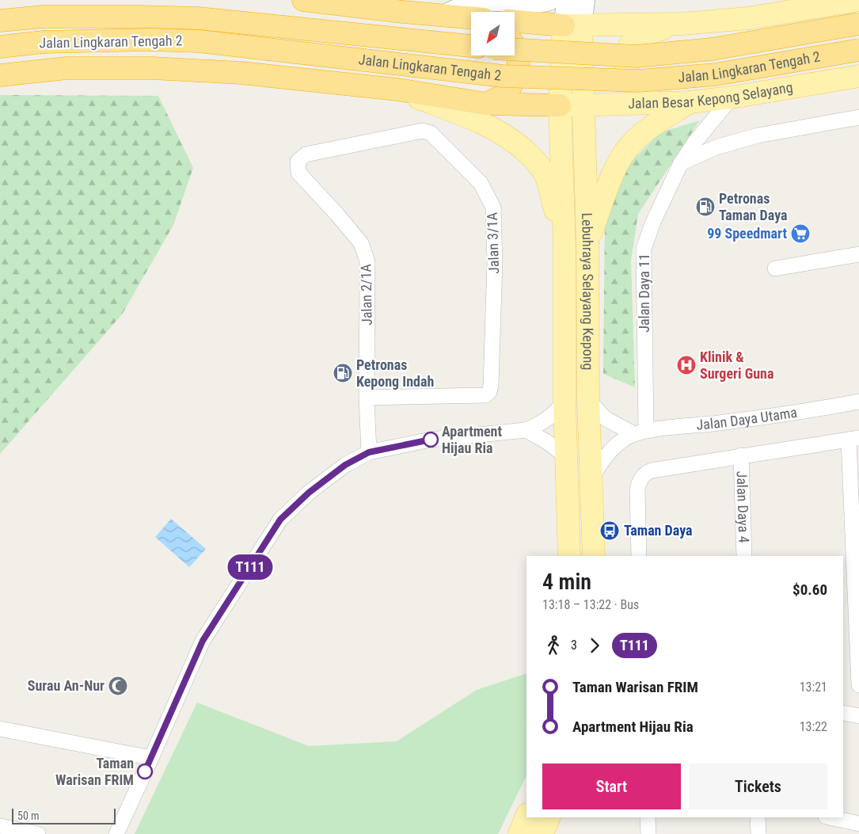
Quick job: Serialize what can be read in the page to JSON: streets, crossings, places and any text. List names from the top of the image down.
{
  "streets": {
    "highway": ["Jalan Lingkaran Tengah 2"],
    "main road": ["Jalan Besar Kepong Selayang", "Lebuhraya Selayang Kepong"],
    "street": [
      "Jalan 3/1A",
      "Jalan Daya 11",
      "Jalan 2/1A",
      "Jalan Daya Utama",
      "Jalan Daya 4"
    ]
  },
  "crossings": [
    ["Jalan Besar Kepong Selayang", "Lebuhraya Selayang Kepong"],
    ["Jalan Besar Kepong Selayang", "Jalan Daya 11"],
    ["Jalan 3/1A", "Jalan 2/1A"],
    ["Lebuhraya Selayang Kepong", "Jalan Daya Utama"],
    ["Jalan Daya 11", "Jalan Daya Utama"]
  ],
  "places": {
    "fuel station": ["Petronas Taman Daya", "Petronas Kepong Indah"],
    "supermarket": ["99 Speedmart"],
    "hospital": ["Klinik & Surgeri Guna"],
    "other": ["Apartment Hijau Ria", "Taman Warisan FRIM"],
    "bus stop": ["Taman Daya"],
    "mosque": ["Surau An-Nur"]
  },
  "lines": ["bus line T111"],
  "scale_bar": "50 m",
  "north": "bottom left",
  "page": {
    "on_map": "T111",
    "heading": ["4 min", "13:18 – 13:22 · Bus", "$0.60"],
    "legs": ["3", "T111"],
    "list": [
      {
        "name": "Taman Warisan FRIM",
        "value": "13:21"
      },
      {
        "name": "Apartment Hijau Ria",
        "value": "13:22"
      }
    ],
    "buttons": ["Start", "Tickets"],
    "scale": "50 m"
  }
}
